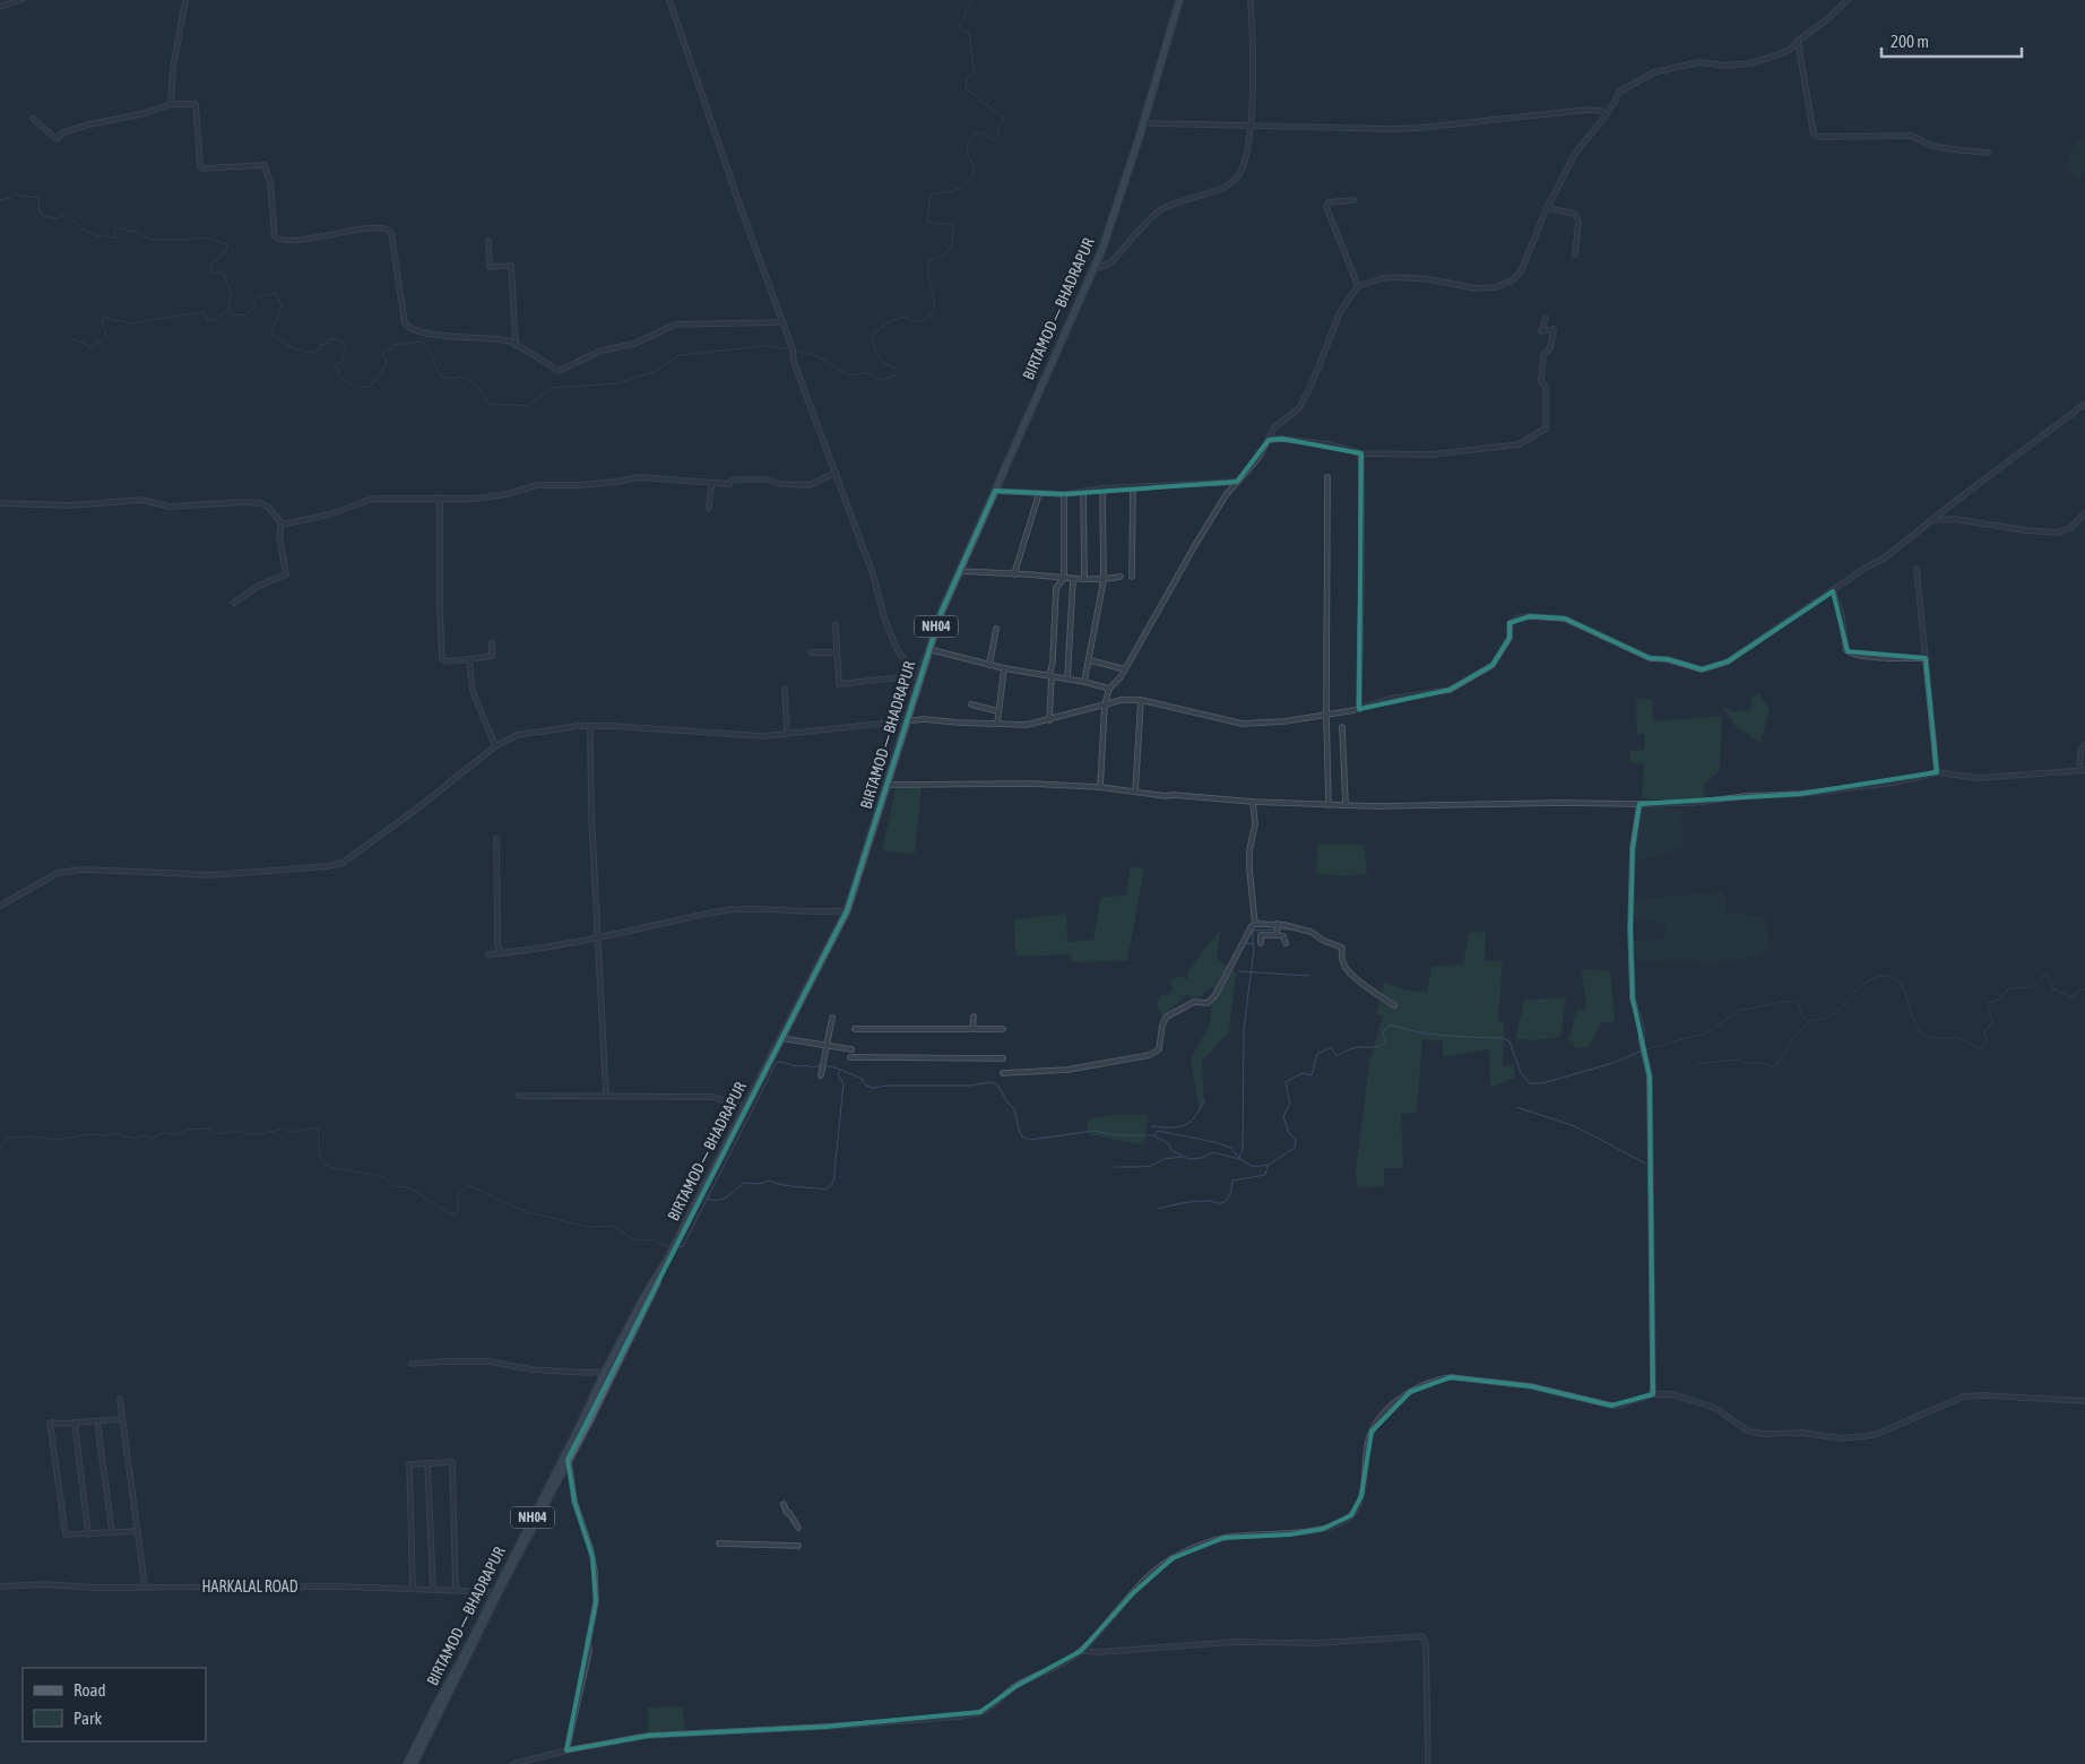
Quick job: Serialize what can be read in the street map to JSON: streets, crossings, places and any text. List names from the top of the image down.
{
  "streets": {
    "main road": ["BIRTAMOD — BHADRAPUR", "NH04"],
    "street": ["HARKALAL ROAD"]
  },
  "crossings": [
    ["BIRTAMOD — BHADRAPUR", "HARKALAL ROAD"]
  ],
  "legend": ["Road", "Park"],
  "scale_bar": "200 m"
}
